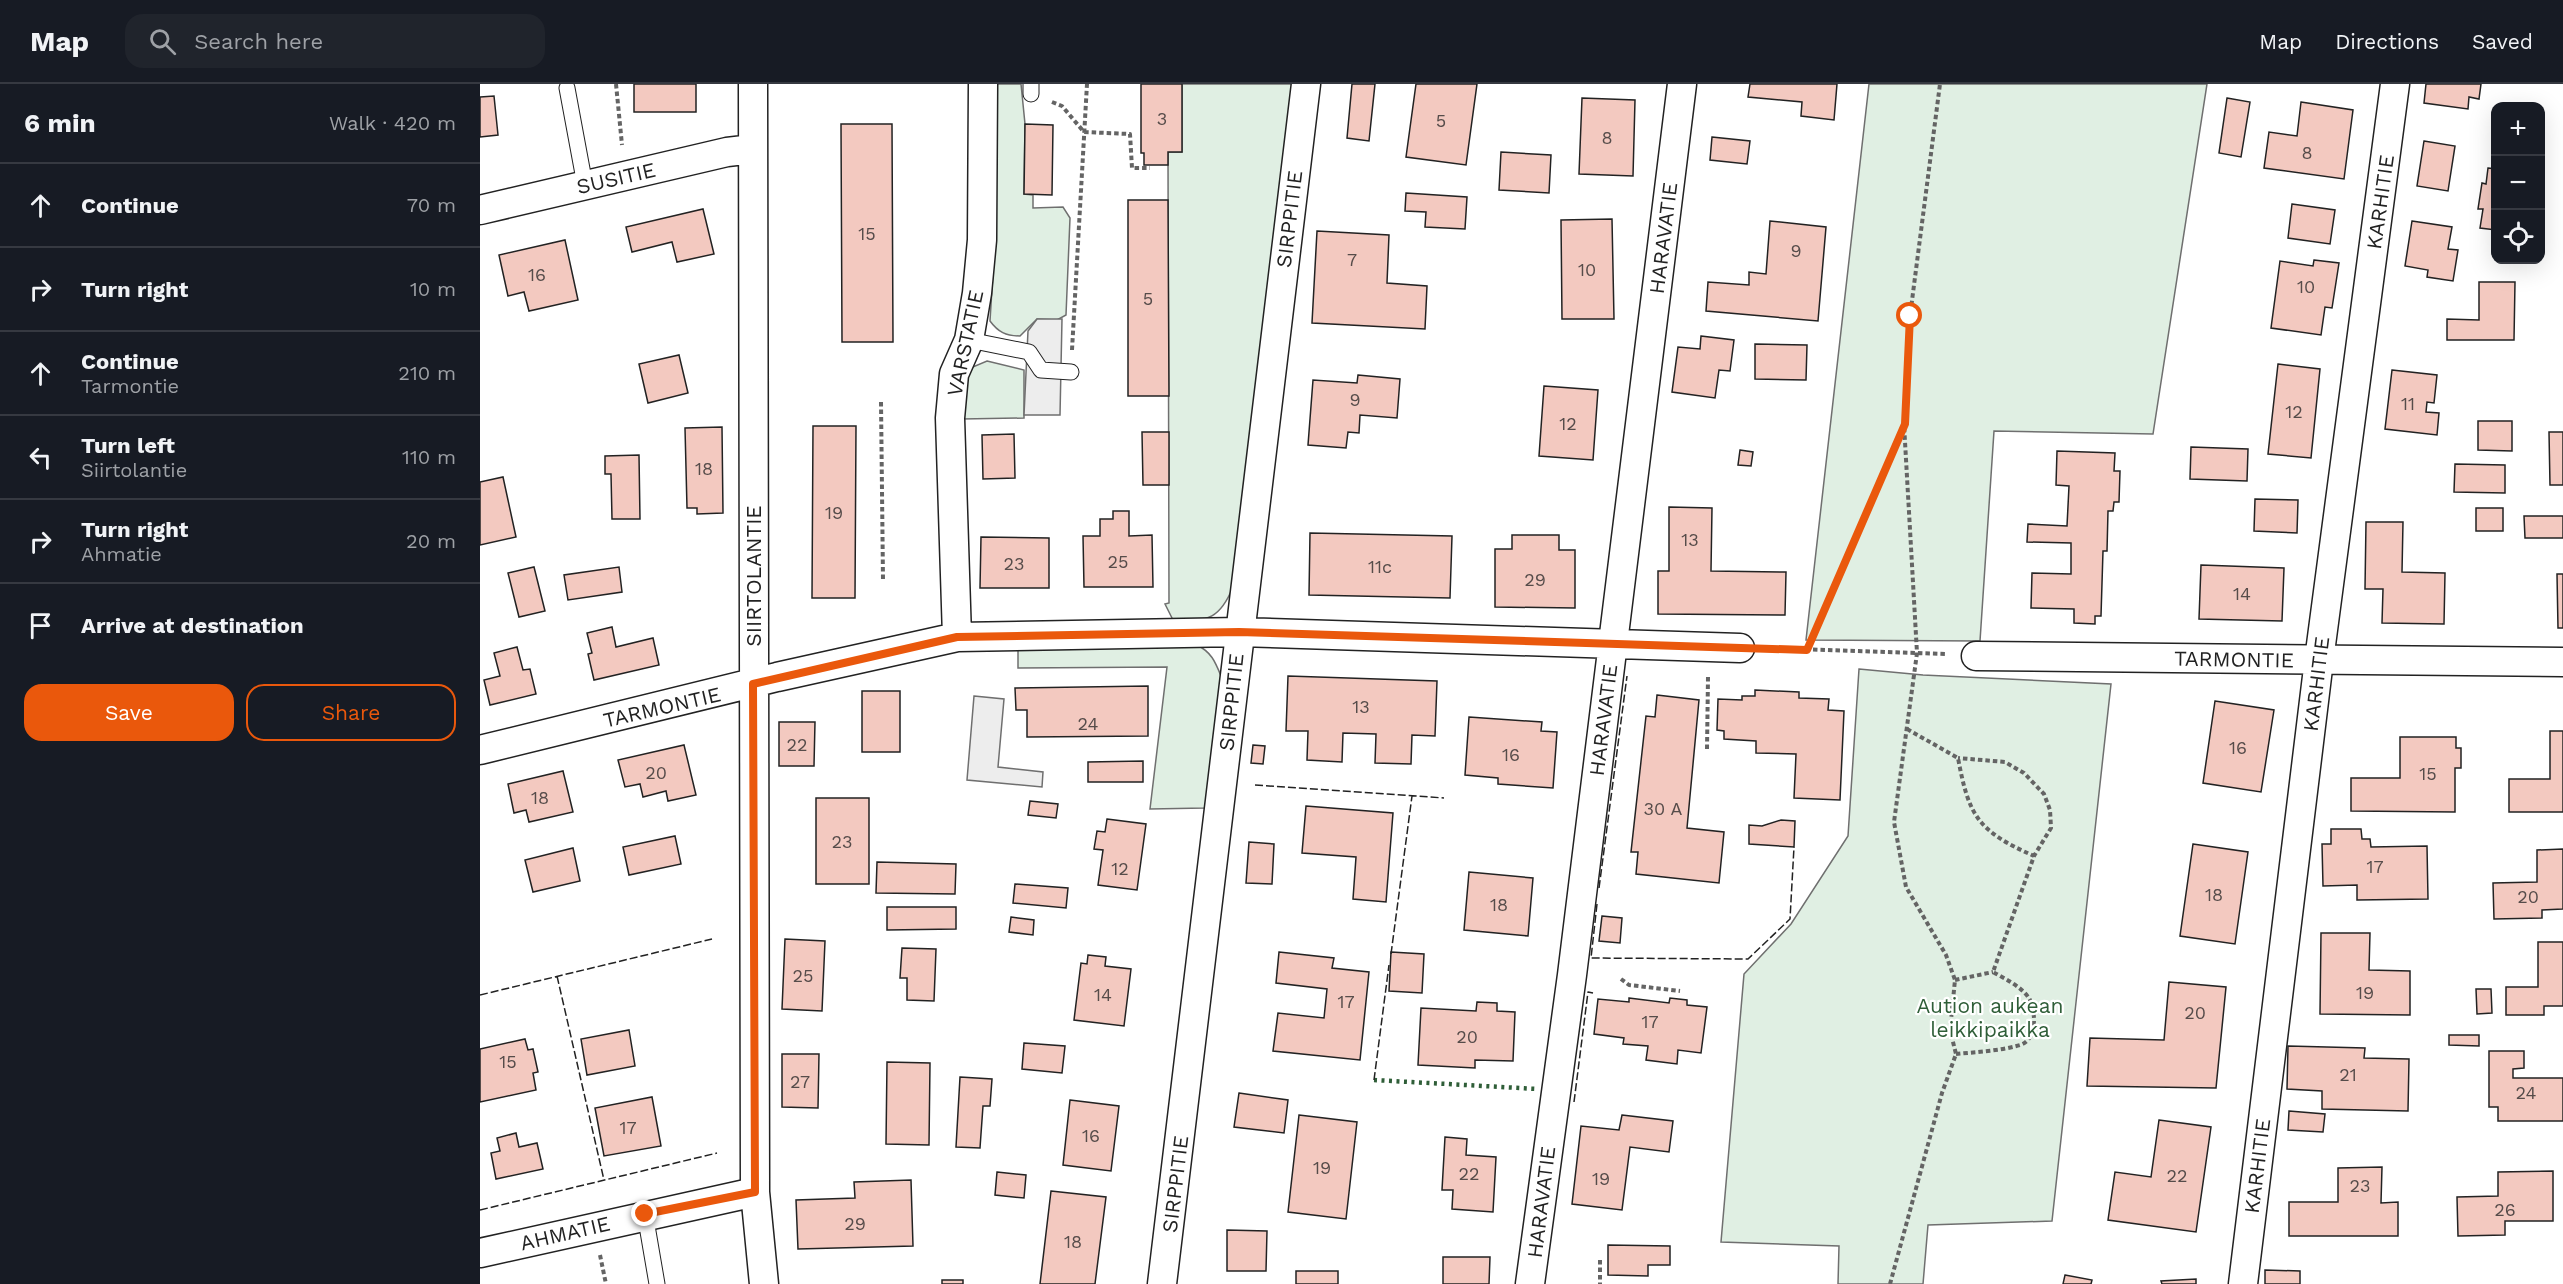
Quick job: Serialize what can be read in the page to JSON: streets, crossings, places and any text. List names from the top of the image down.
{
  "streets": {
    "street": [
      "SUSITIE",
      "KARHITIE",
      "SIRPPITIE",
      "HARAVATIE",
      "VARSTATIE",
      "SIIRTOLANTIE",
      "TARMONTIE",
      "AHMATIE"
    ]
  },
  "crossings": [
    ["SUSITIE", "SIIRTOLANTIE"],
    ["KARHITIE", "TARMONTIE"],
    ["SIRPPITIE", "TARMONTIE"],
    ["HARAVATIE", "TARMONTIE"],
    ["VARSTATIE", "TARMONTIE"],
    ["SIIRTOLANTIE", "TARMONTIE"],
    ["SIIRTOLANTIE", "AHMATIE"]
  ],
  "parks": ["Aution aukean leikkipaikka"],
  "house_numbers": [
    "3",
    "5",
    "8",
    "8",
    "15",
    "9",
    "7",
    "10",
    "16",
    "10",
    "5",
    "9",
    "11",
    "12",
    "12",
    "18",
    "19",
    "13",
    "25",
    "23",
    "11c",
    "29",
    "14",
    "13",
    "24",
    "22",
    "16",
    "16",
    "20",
    "15",
    "18",
    "30 A",
    "23",
    "17",
    "12",
    "18",
    "20",
    "18",
    "25",
    "19",
    "14",
    "17",
    "20",
    "17",
    "20",
    "15",
    "21",
    "27",
    "24",
    "17",
    "16",
    "19",
    "22",
    "22",
    "19",
    "23",
    "26",
    "29",
    "18"
  ],
  "page": {
    "header": "Map",
    "search": "Search here",
    "nav": ["Map", "Directions", "Saved"],
    "heading": ["6 min", "Walk · 420 m"],
    "map_buttons": ["+", "−"],
    "list": [
      ["Continue", "70 m"],
      ["Turn right", "10 m"],
      ["Continue", "Tarmontie", "210 m"],
      ["Turn left", "Siirtolantie", "110 m"],
      ["Turn right", "Ahmatie", "20 m"],
      "Arrive at destination"
    ],
    "buttons": ["Save", "Share"]
  }
}
